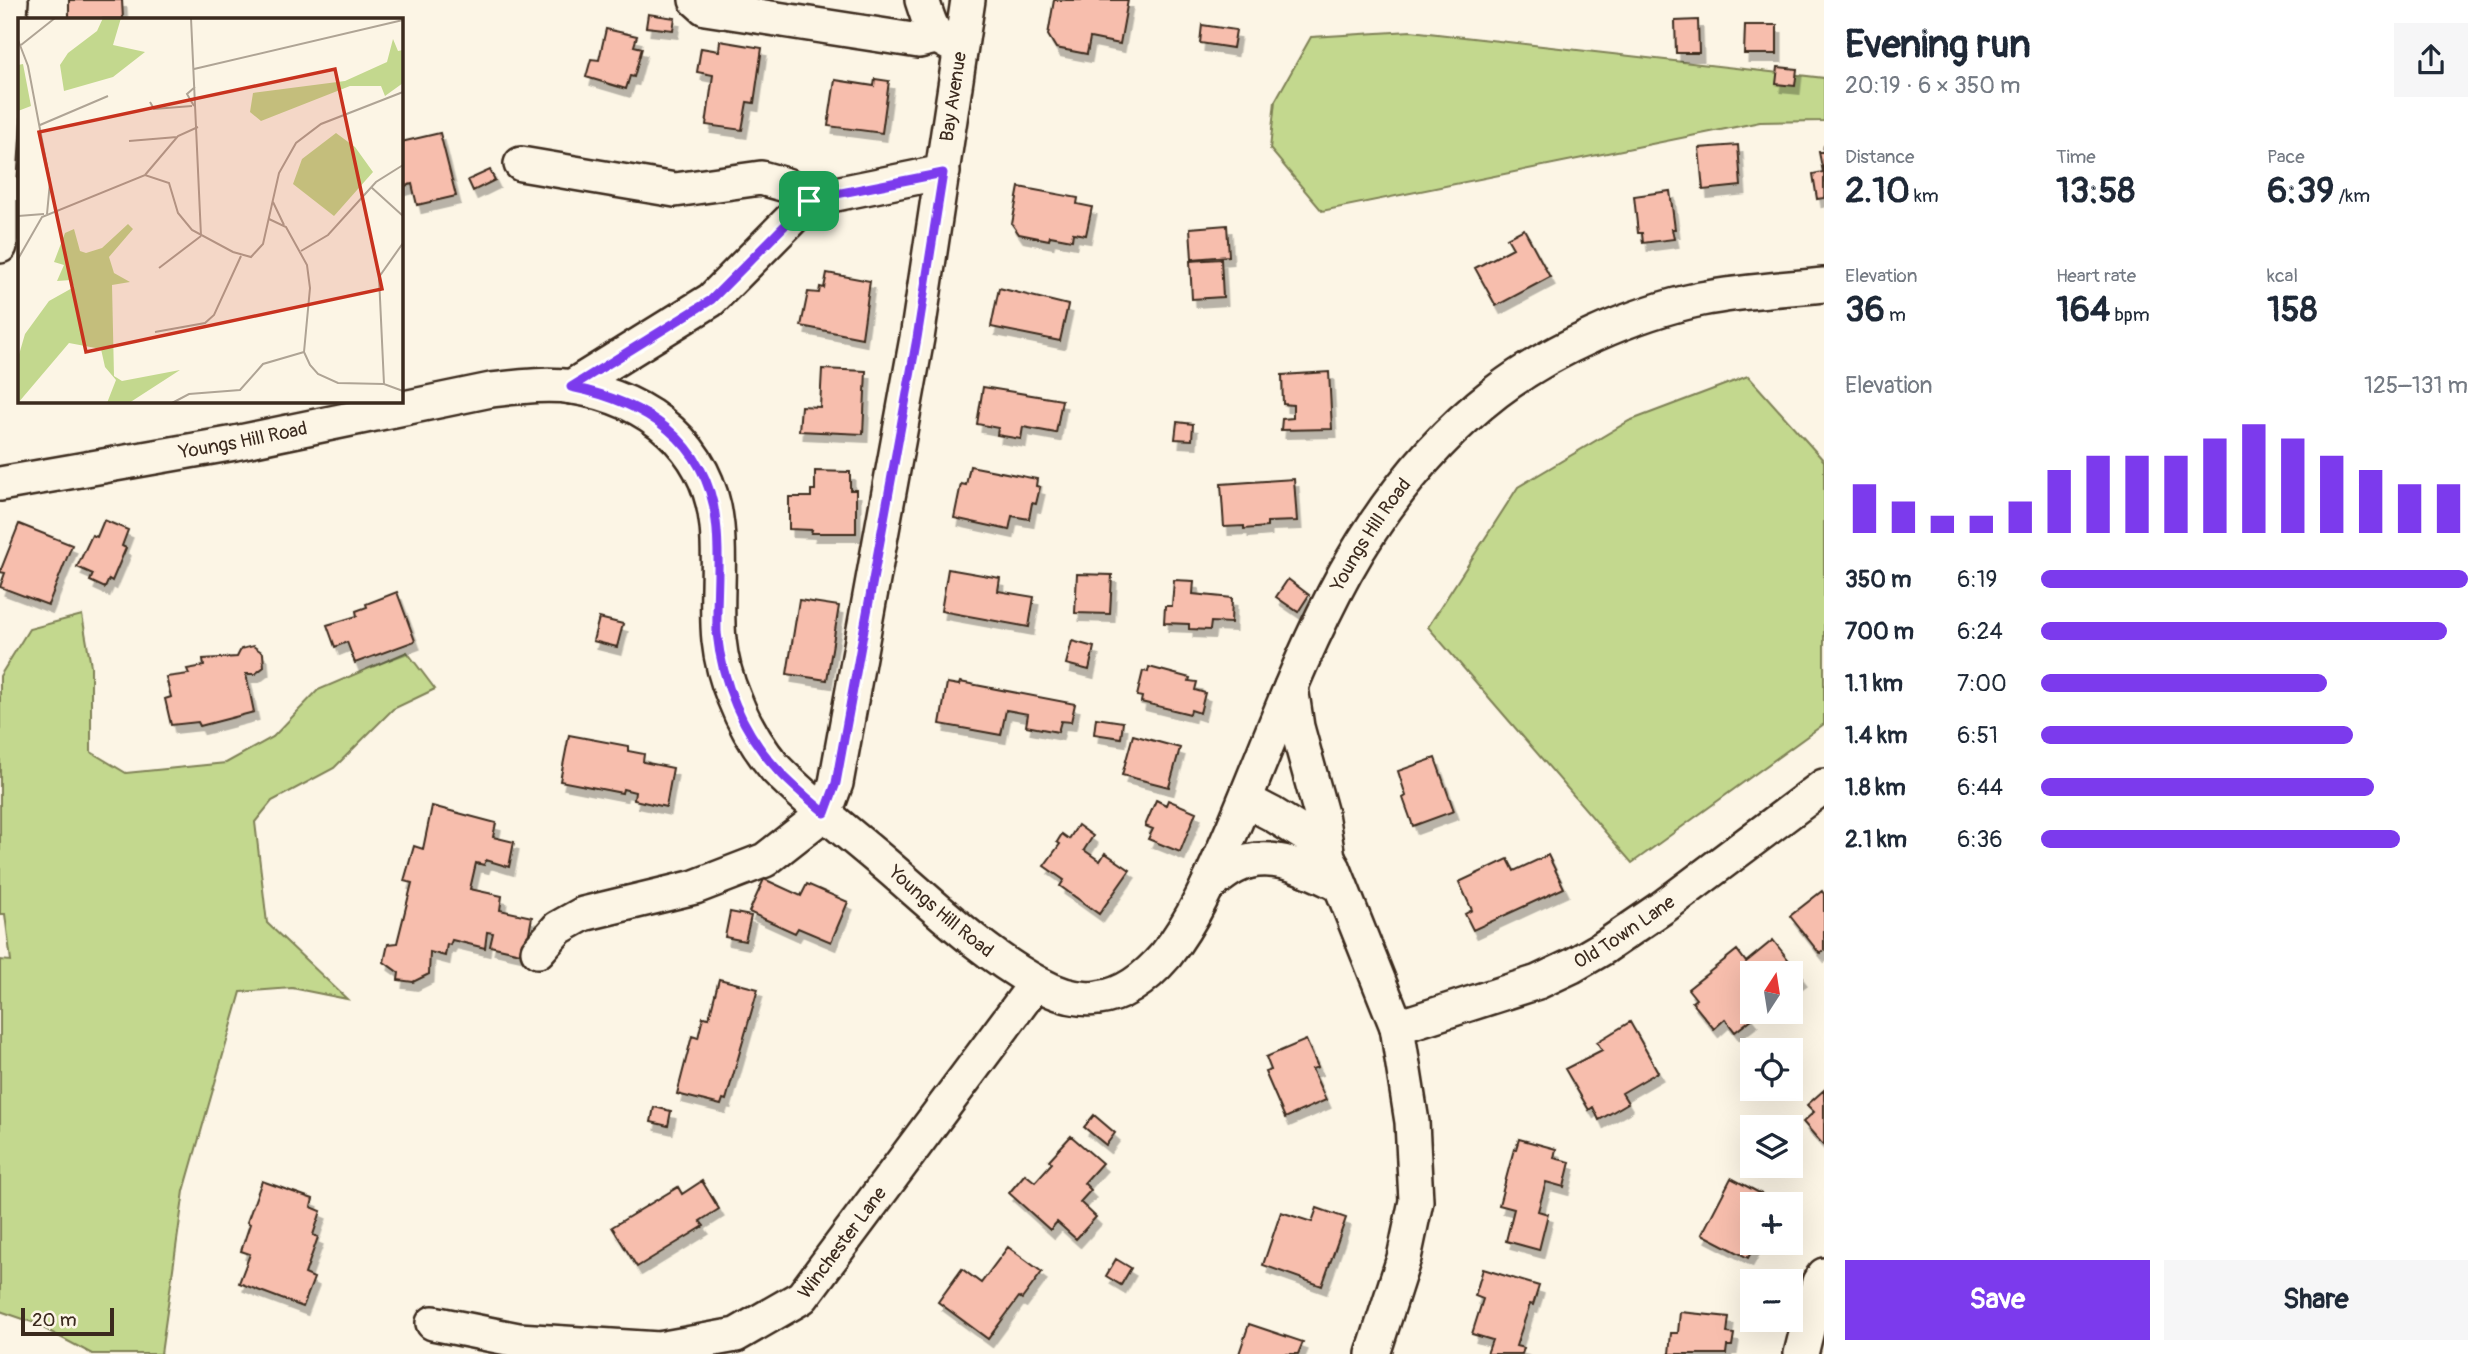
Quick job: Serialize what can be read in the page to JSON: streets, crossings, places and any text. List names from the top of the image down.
{
  "streets": {
    "street": [
      "Bay Avenue",
      "Youngs Hill Road",
      "Old Town Lane",
      "Winchester Lane"
    ]
  },
  "crossings": [
    ["Bay Avenue", "Youngs Hill Road"],
    ["Youngs Hill Road", "Winchester Lane"]
  ],
  "scale_bar": "20 m",
  "north": "top",
  "page": {
    "heading": ["Evening run", "20:19 · 6 × 350 m"],
    "stats": [
      ["Distance", "2.10 km"],
      ["Time", "13:58"],
      ["Pace", "6:39 /km"],
      ["Elevation", "36 m"],
      ["Heart rate", "164 bpm"],
      ["kcal", "158"]
    ],
    "chart": ["Elevation", "125–131 m"],
    "list": [
      {
        "name": "350 m",
        "note": "6:19"
      },
      {
        "name": "700 m",
        "note": "6:24"
      },
      {
        "name": "1.1 km",
        "note": "7:00"
      },
      {
        "name": "1.4 km",
        "note": "6:51"
      },
      {
        "name": "1.8 km",
        "note": "6:44"
      },
      {
        "name": "2.1 km",
        "note": "6:36"
      }
    ],
    "map_buttons": ["+", "−"],
    "buttons": ["Save", "Share"],
    "scale": "20 m"
  }
}
